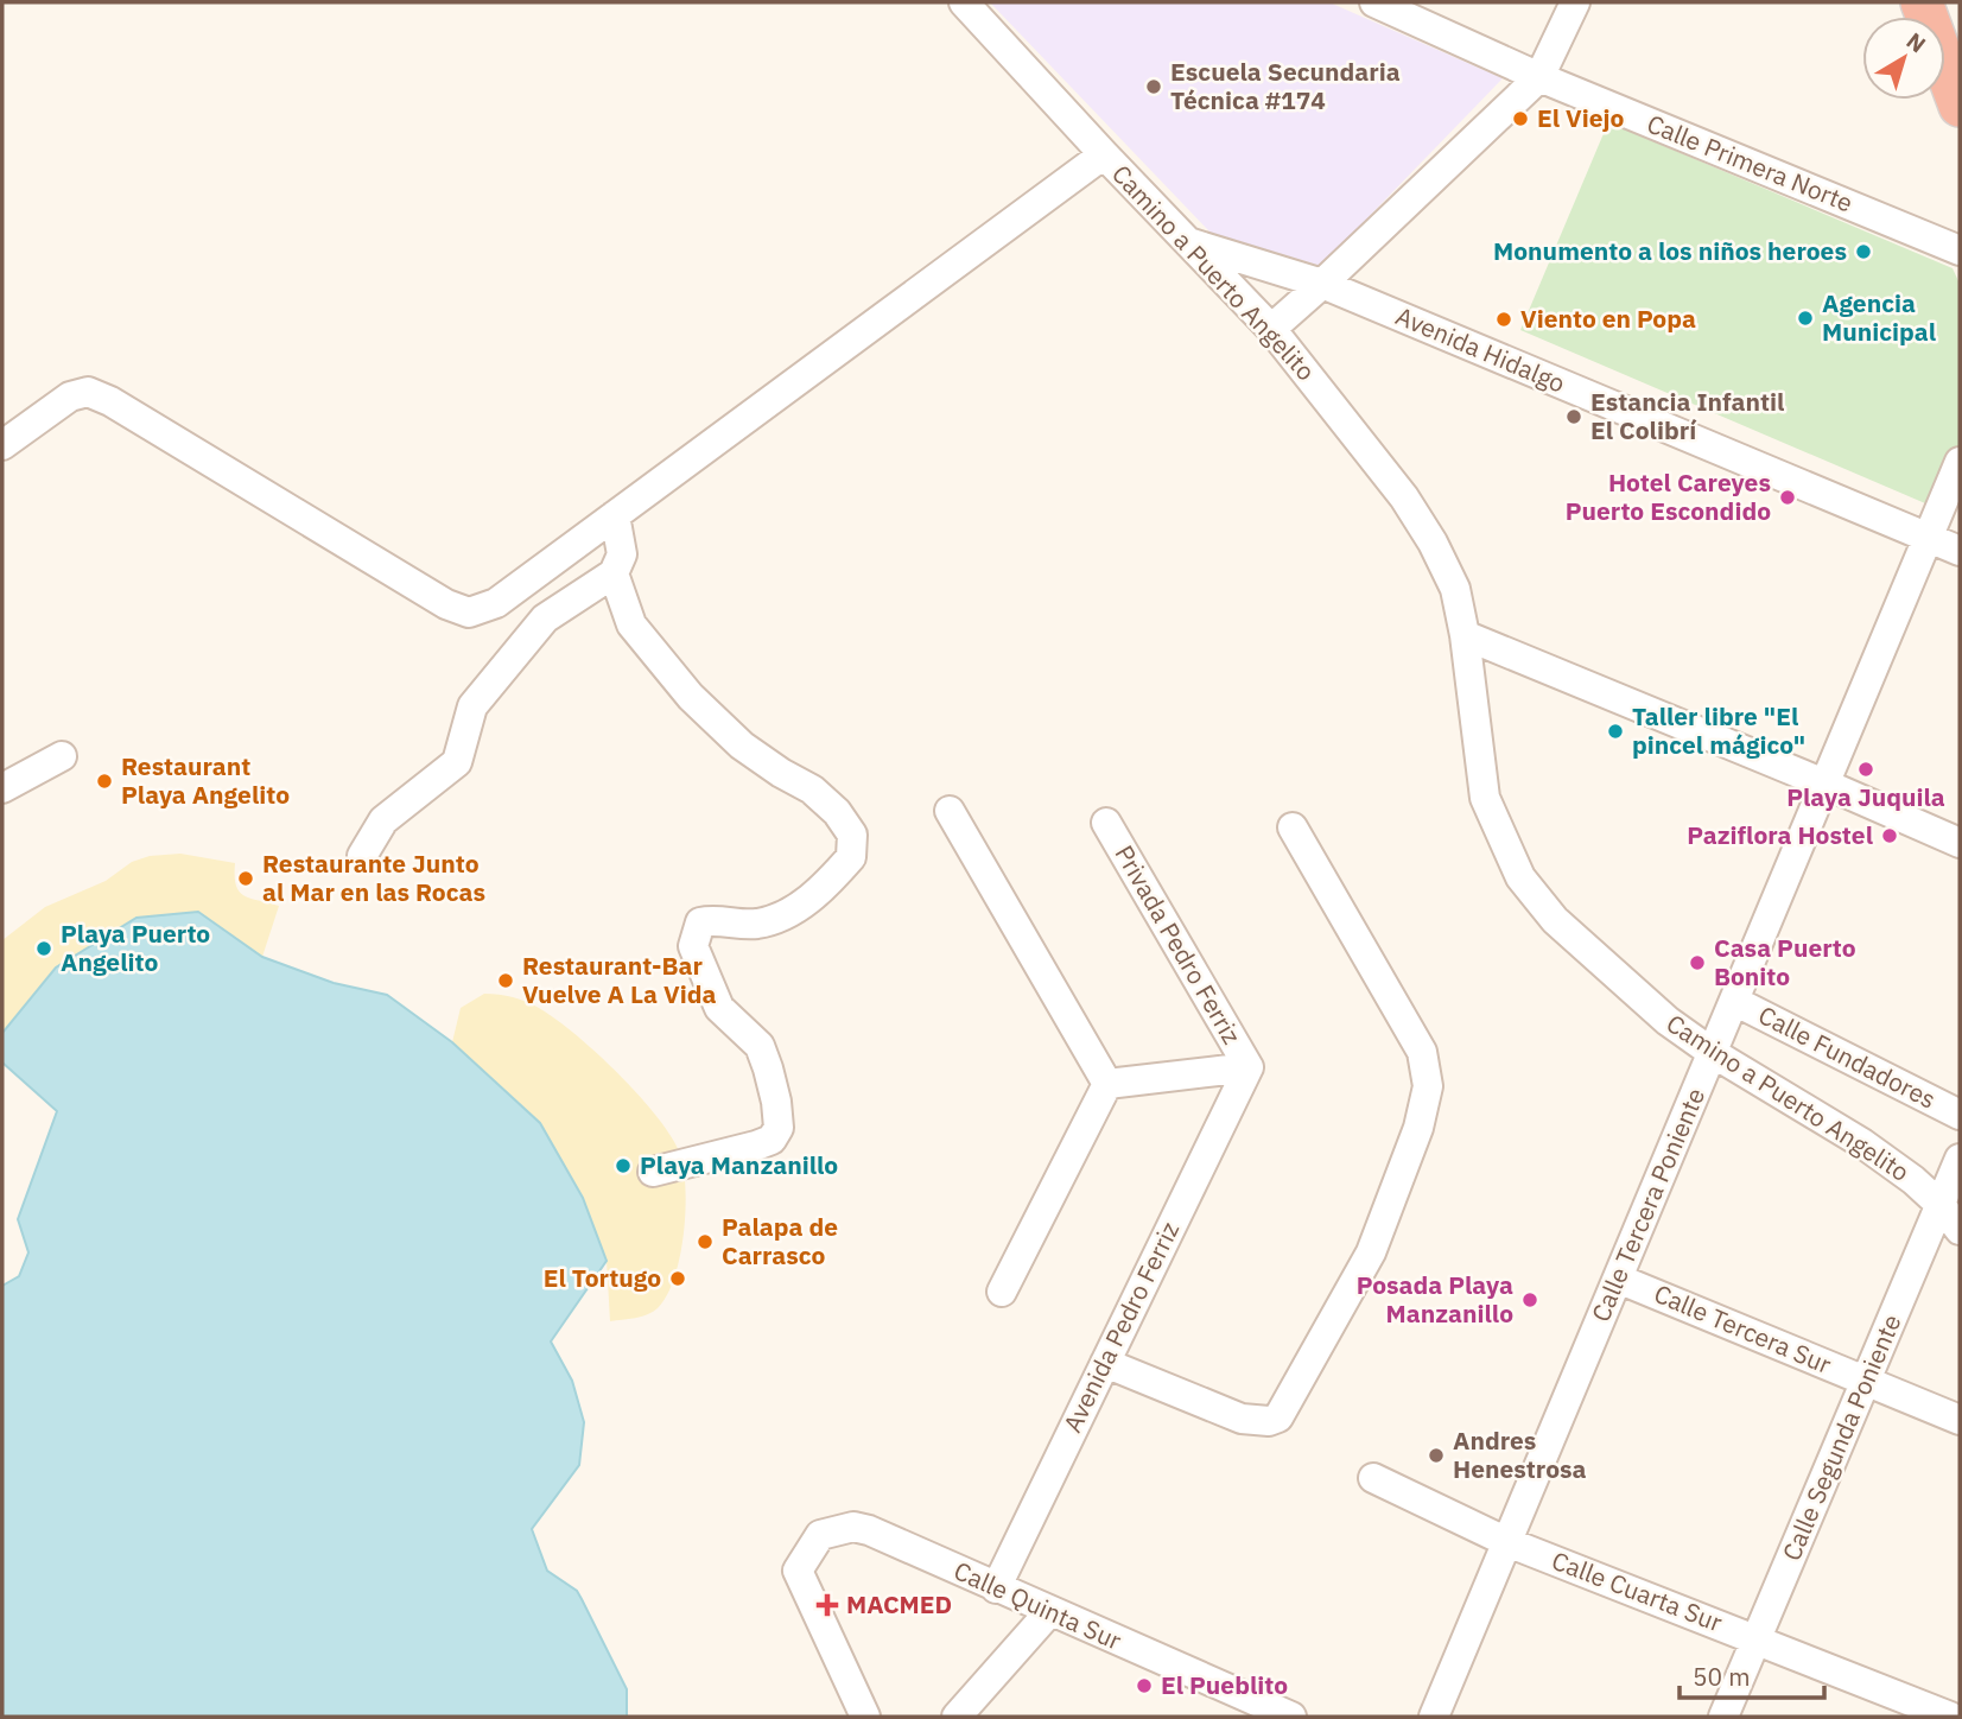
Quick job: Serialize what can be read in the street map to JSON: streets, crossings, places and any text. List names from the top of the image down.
{
  "streets": {
    "street": [
      "Calle Primera Norte",
      "Camino a Puerto Angelito",
      "Avenida Hidalgo",
      "Privada Pedro Ferriz",
      "Calle Fundadores",
      "Calle Tercera Poniente",
      "Avenida Pedro Ferriz",
      "Calle Tercera Sur",
      "Calle Segunda Poniente",
      "Calle Cuarta Sur",
      "Calle Quinta Sur"
    ]
  },
  "crossings": [
    ["Camino a Puerto Angelito", "Avenida Hidalgo"],
    ["Camino a Puerto Angelito", "Calle Tercera Poniente"],
    ["Camino a Puerto Angelito", "Calle Segunda Poniente"],
    ["Avenida Hidalgo", "Calle Tercera Poniente"],
    ["Privada Pedro Ferriz", "Avenida Pedro Ferriz"],
    ["Calle Fundadores", "Calle Tercera Poniente"],
    ["Calle Tercera Poniente", "Calle Tercera Sur"],
    ["Calle Tercera Poniente", "Calle Cuarta Sur"],
    ["Avenida Pedro Ferriz", "Calle Quinta Sur"],
    ["Calle Tercera Sur", "Calle Segunda Poniente"],
    ["Calle Segunda Poniente", "Calle Cuarta Sur"]
  ],
  "places": {
    "other": [
      "Escuela Secundaria Técnica #174",
      "El Viejo",
      "Monumento a los niños heroes",
      "Agencia Municipal",
      "Viento en Popa",
      "Estancia Infantil El Colibrí",
      "Hotel Careyes Puerto Escondido",
      "Taller libre \"El pincel mágico\"",
      "Playa Juquila",
      "Restaurant Playa Angelito",
      "Paziflora Hostel",
      "Restaurante Junto al Mar en las Rocas",
      "Playa Puerto Angelito",
      "Casa Puerto Bonito",
      "Restaurant-Bar Vuelve A La Vida",
      "Playa Manzanillo",
      "Palapa de Carrasco",
      "El Tortugo",
      "Posada Playa Manzanillo",
      "Andres Henestrosa",
      "El Pueblito"
    ],
    "health": ["MACMED"]
  },
  "scale_bar": "50 m",
  "north": "top right"
}
